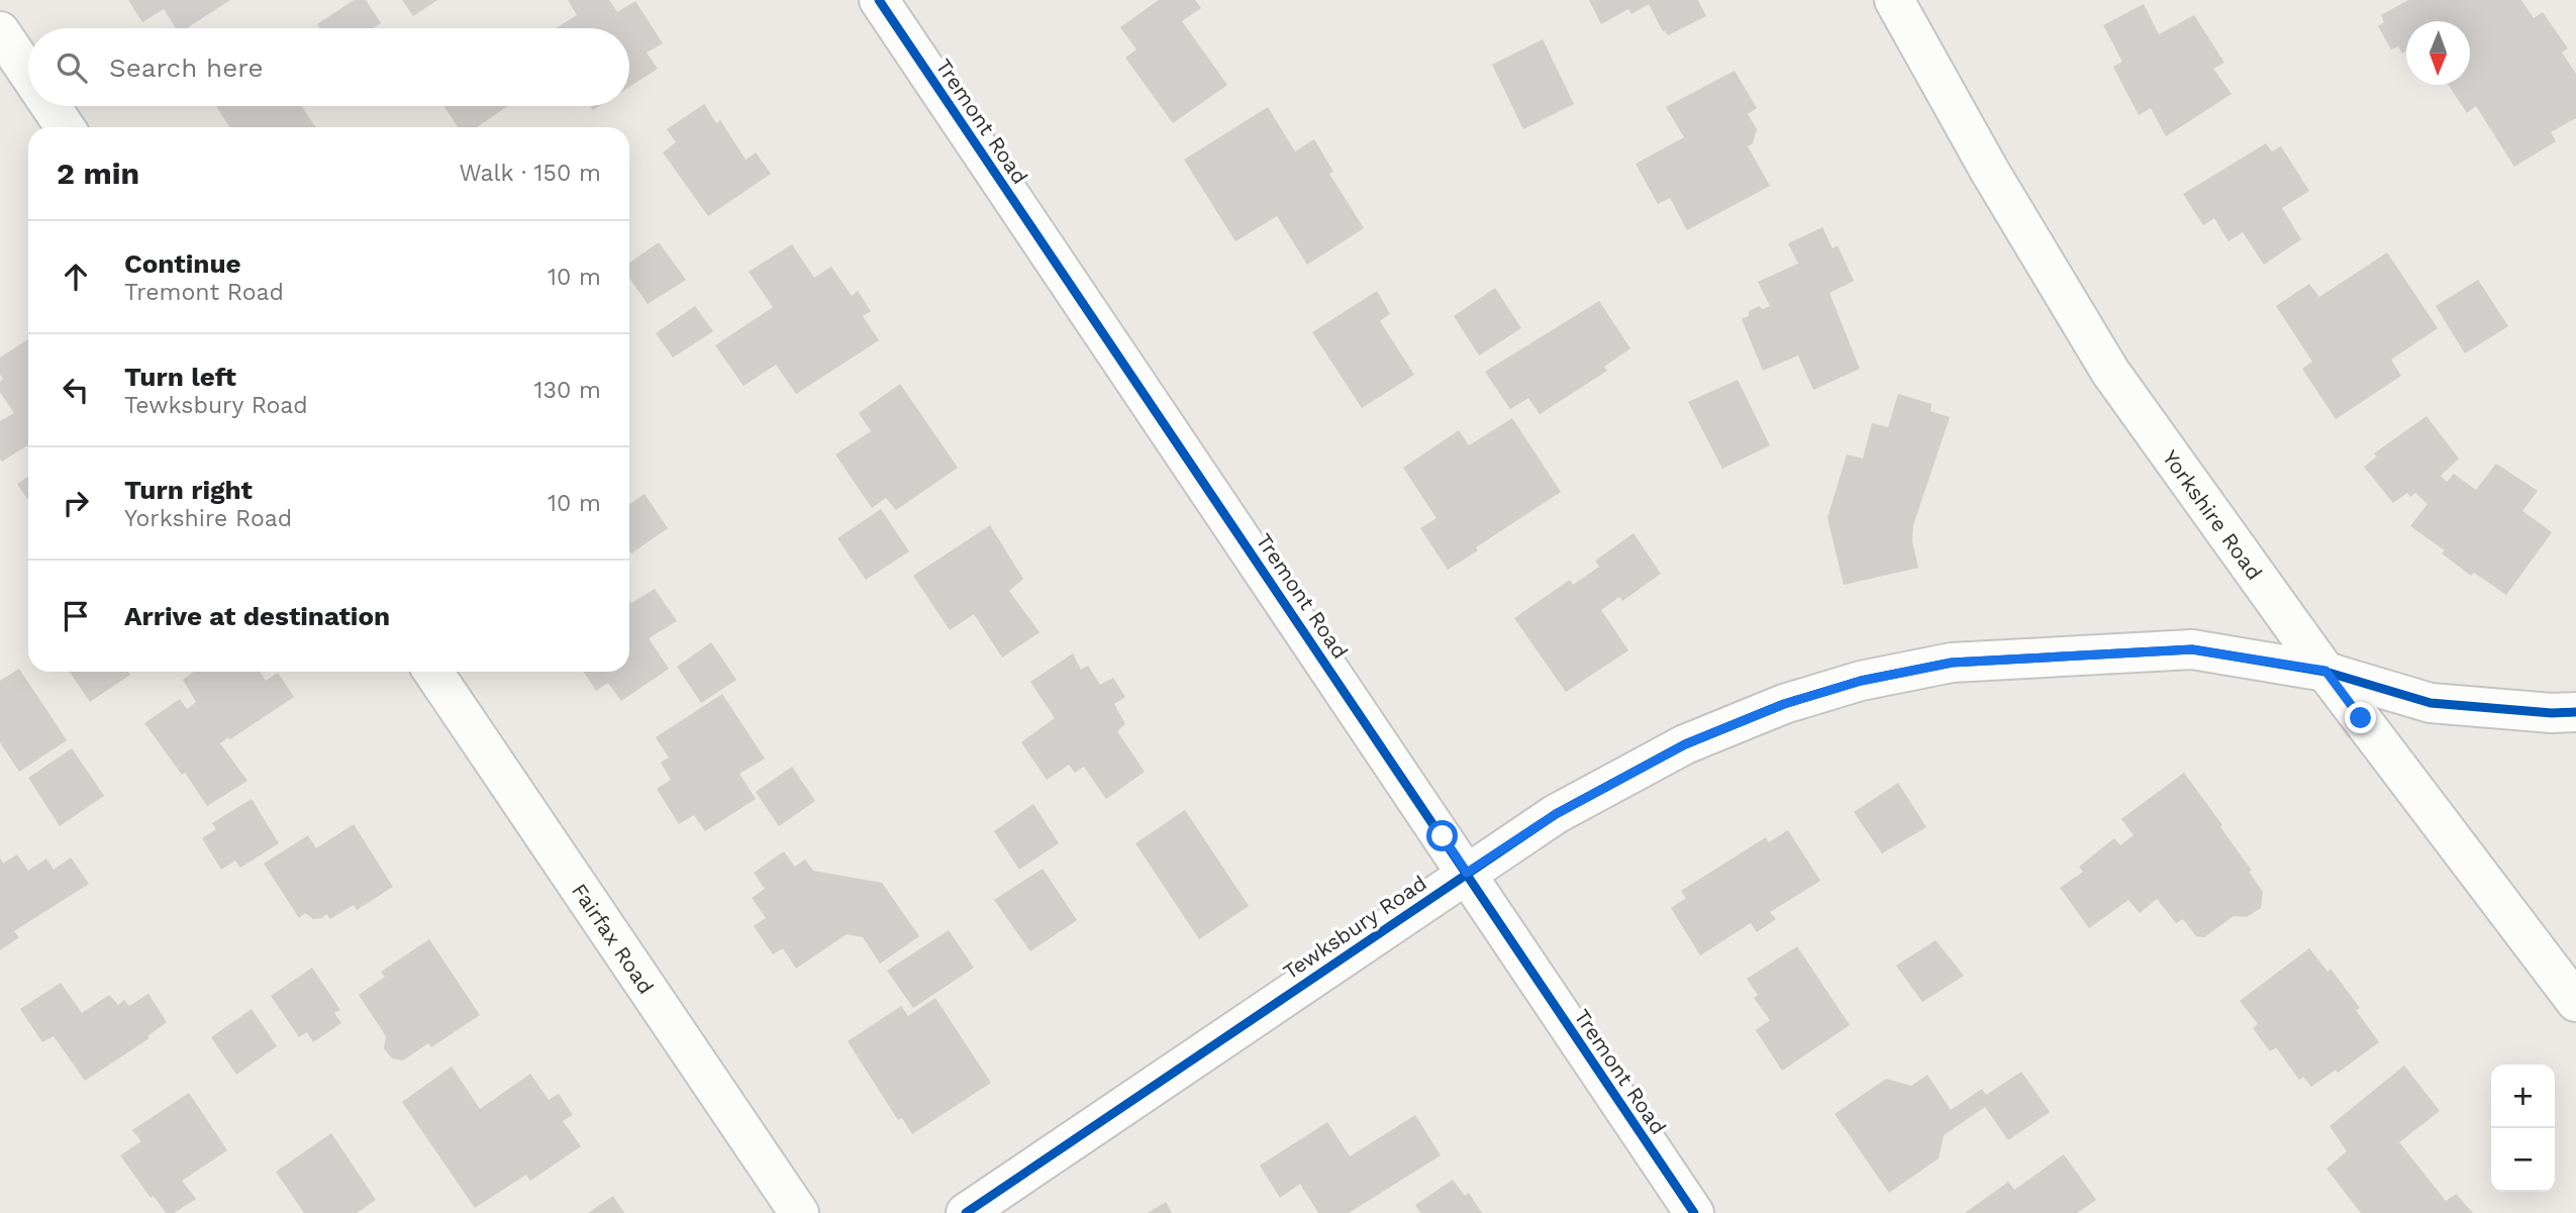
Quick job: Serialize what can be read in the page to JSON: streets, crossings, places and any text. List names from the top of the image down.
{
  "streets": {
    "street": [
      "Tremont Road",
      "Yorkshire Road",
      "Tewksbury Road",
      "Fairfax Road"
    ]
  },
  "crossings": [
    ["Tremont Road", "Tewksbury Road"],
    ["Yorkshire Road", "Tewksbury Road"]
  ],
  "north": "bottom",
  "page": {
    "search": "Search here",
    "heading": ["2 min", "Walk · 150 m"],
    "list": [
      ["Continue", "Tremont Road", "10 m"],
      ["Turn left", "Tewksbury Road", "130 m"],
      ["Turn right", "Yorkshire Road", "10 m"],
      "Arrive at destination"
    ],
    "map_buttons": ["+", "−"]
  }
}
